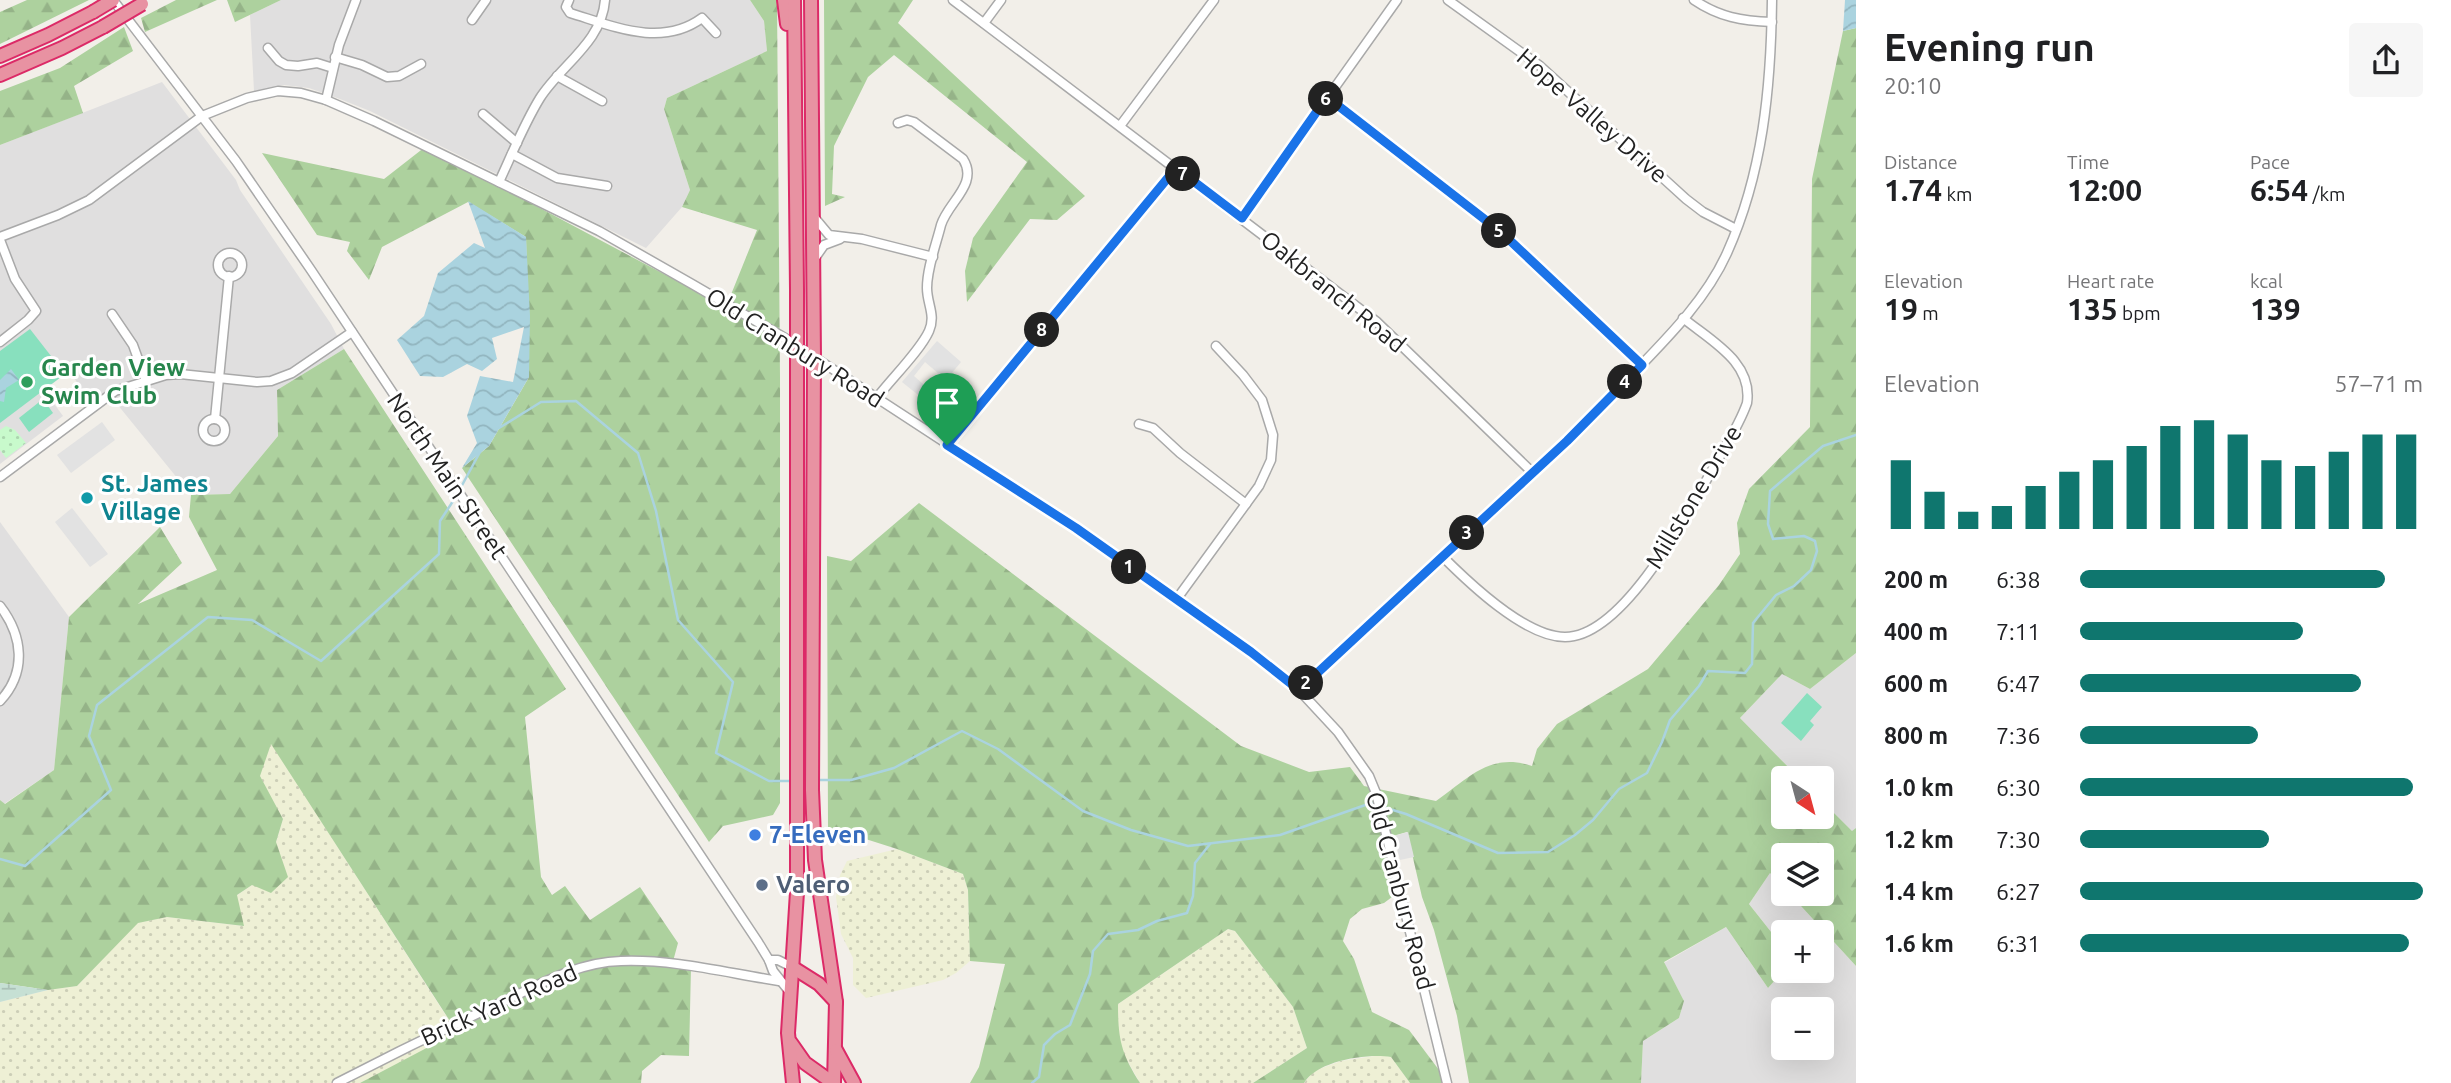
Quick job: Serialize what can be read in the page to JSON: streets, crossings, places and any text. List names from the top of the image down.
{
  "streets": {
    "street": [
      "Hope Valley Drive",
      "Oakbranch Road",
      "Old Cranbury Road",
      "North Main Street",
      "Millstone Drive",
      "Brick Yard Road"
    ]
  },
  "crossings": [
    ["Old Cranbury Road", "North Main Street"],
    ["North Main Street", "Brick Yard Road"]
  ],
  "places": [
    "Garden View Swim Club",
    "St. James Village",
    "7-Eleven",
    "Valero"
  ],
  "north": "bottom right",
  "page": {
    "heading": ["Evening run", "20:10"],
    "pins": [
      "6",
      "7",
      "5",
      "8",
      "4",
      "3",
      "1",
      "2"
    ],
    "stats": [
      ["Distance", "1.74 km"],
      ["Time", "12:00"],
      ["Pace", "6:54 /km"],
      ["Elevation", "19 m"],
      ["Heart rate", "135 bpm"],
      ["kcal", "139"]
    ],
    "chart": ["Elevation", "57–71 m"],
    "list": [
      {
        "name": "200 m",
        "note": "6:38"
      },
      {
        "name": "400 m",
        "note": "7:11"
      },
      {
        "name": "600 m",
        "note": "6:47"
      },
      {
        "name": "800 m",
        "note": "7:36"
      },
      {
        "name": "1.0 km",
        "note": "6:30"
      },
      {
        "name": "1.2 km",
        "note": "7:30"
      },
      {
        "name": "1.4 km",
        "note": "6:27"
      },
      {
        "name": "1.6 km",
        "note": "6:31"
      }
    ],
    "map_buttons": ["+", "−"]
  }
}
